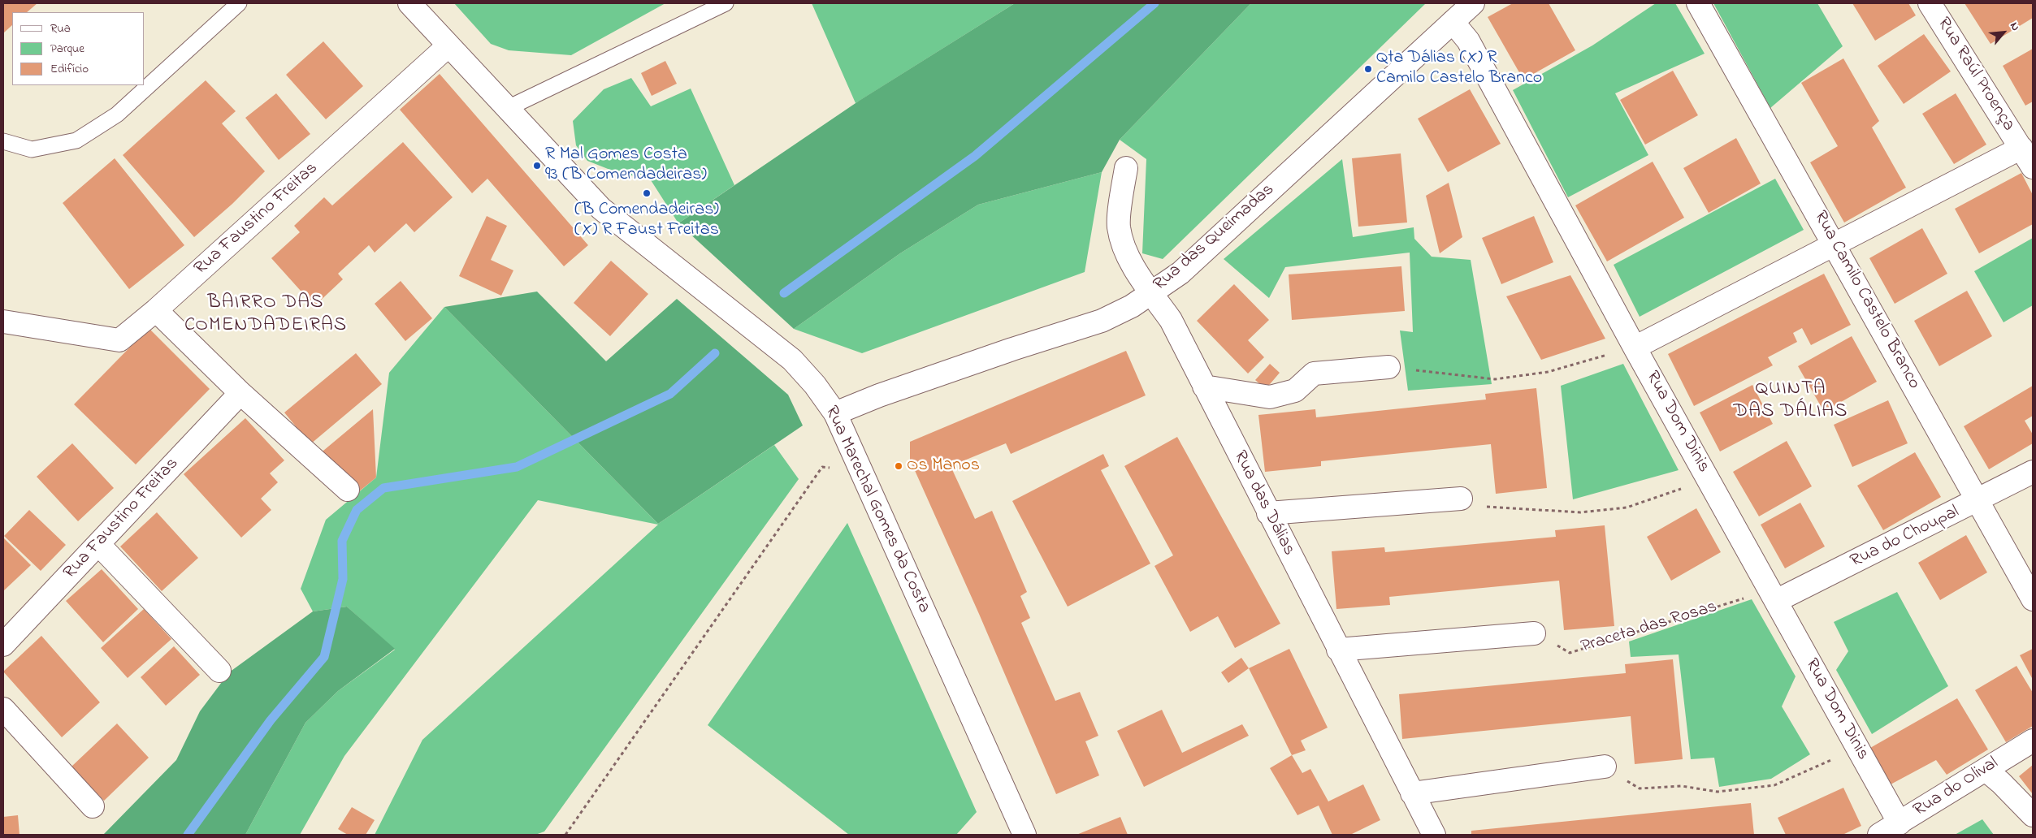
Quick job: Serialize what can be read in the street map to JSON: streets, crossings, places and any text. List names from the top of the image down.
{
  "streets": {
    "street": [
      "Rua Raúl Proença",
      "Rua Faustino Freitas",
      "Rua das Queimadas",
      "Rua Camilo Castelo Branco",
      "Rua Dom Dinis",
      "Rua das Dálias",
      "Rua Marechal Gomes da Costa",
      "Rua do Choupal",
      "Rua do Olival"
    ],
    "path": ["Praceta das Rosas"]
  },
  "crossings": [
    ["Rua Faustino Freitas", "Rua Marechal Gomes da Costa"],
    ["Rua das Queimadas", "Rua Dom Dinis"],
    ["Rua das Queimadas", "Rua das Dálias"],
    ["Rua das Queimadas", "Rua Marechal Gomes da Costa"],
    ["Rua Camilo Castelo Branco", "Rua do Choupal"],
    ["Rua Dom Dinis", "Rua do Choupal"],
    ["Rua Dom Dinis", "Praceta das Rosas"],
    ["Rua Dom Dinis", "Rua do Olival"],
    ["Rua do Choupal", "Praceta das Rosas"]
  ],
  "districts": ["BAIRRO DAS COMENDADEIRAS", "QUINTA DAS DÁLIAS"],
  "places": [
    "Qta Dálias (X) R Camilo Castelo Branco",
    "R Mal Gomes Costa 93 (B Comendadeiras)",
    "(B Comendadeiras) (X) R Faust Freitas",
    "Os Manos"
  ],
  "legend": ["Rua", "Parque", "Edifício"],
  "north": "top right"
}
